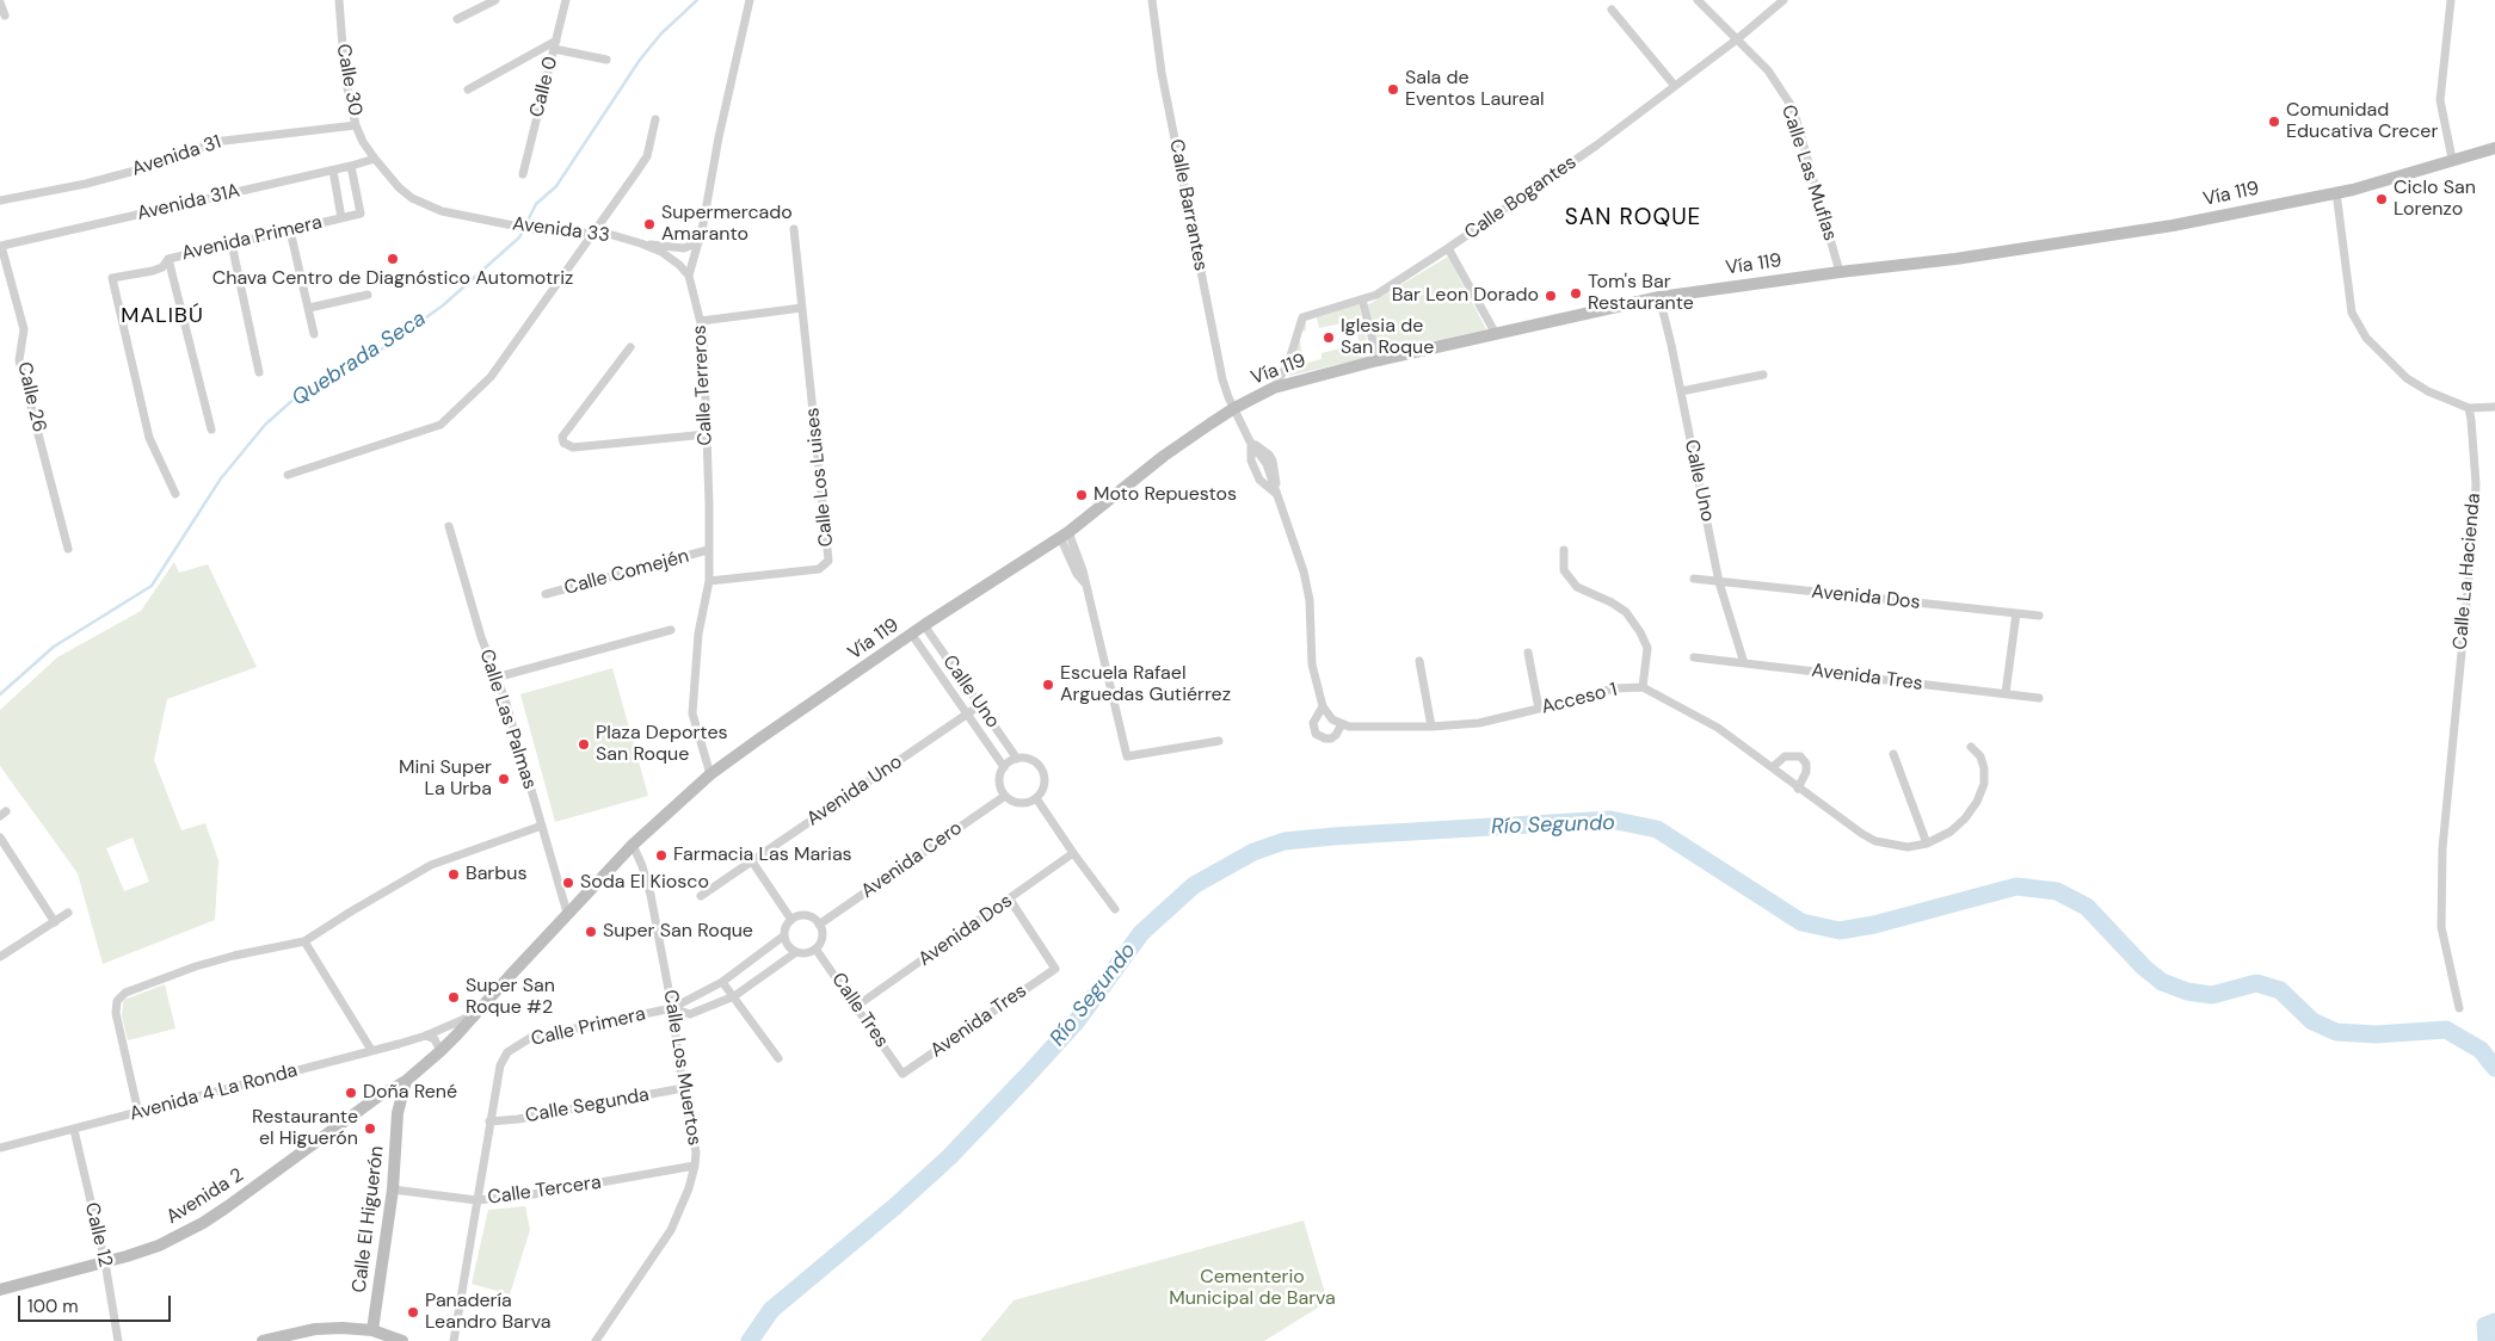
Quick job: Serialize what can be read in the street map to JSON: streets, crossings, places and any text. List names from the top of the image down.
{
  "streets": {
    "main road": ["Vía 119", "Avenida 2", "Calle El Higuerón"],
    "street": [
      "Calle 30",
      "Calle 0",
      "Avenida 31",
      "Calle Las Muflas",
      "Calle Bogantes",
      "Avenida 31A",
      "Calle Barrantes",
      "Avenida 33",
      "Avenida Primera",
      "Calle Terreros",
      "Calle 26",
      "Calle Los Luises",
      "Calle Uno",
      "Calle La Hacienda",
      "Calle Comején",
      "Avenida Dos",
      "Avenida Tres",
      "Acceso 1",
      "Calle Las Palmas",
      "Avenida Uno",
      "Avenida Cero",
      "Calle Tres",
      "Calle Primera",
      "Calle Los Muertos",
      "Avenida 4 La Ronda",
      "Calle Segunda",
      "Calle Tercera",
      "Calle 12"
    ]
  },
  "crossings": [
    ["Calle 30", "Avenida 31"],
    ["Calle 30", "Avenida 31A"],
    ["Calle 30", "Avenida 33"],
    ["Calle Las Muflas", "Vía 119"],
    ["Calle Las Muflas", "Calle Bogantes"],
    ["Vía 119", "Calle Bogantes"],
    ["Vía 119", "Calle Barrantes"],
    ["Vía 119", "Calle Terreros"],
    ["Vía 119", "Calle Uno"],
    ["Vía 119", "Calle Las Palmas"],
    ["Vía 119", "Calle Los Muertos"],
    ["Vía 119", "Avenida 4 La Ronda"],
    ["Vía 119", "Avenida 2"],
    ["Vía 119", "Calle El Higuerón"],
    ["Avenida 31A", "Avenida Primera"],
    ["Avenida 31A", "Calle 26"],
    ["Avenida 33", "Calle Terreros"],
    ["Calle Terreros", "Calle Los Luises"],
    ["Calle Terreros", "Calle Comején"],
    ["Calle Uno", "Avenida Dos"],
    ["Calle Uno", "Avenida Tres"],
    ["Calle Uno", "Avenida Uno"],
    ["Calle Uno", "Avenida Cero"],
    ["Avenida Dos", "Avenida Tres"],
    ["Avenida Dos", "Calle Tres"],
    ["Avenida Tres", "Calle Tres"],
    ["Avenida Cero", "Calle Tres"],
    ["Calle Primera", "Calle Los Muertos"],
    ["Calle Primera", "Calle Segunda"],
    ["Calle Los Muertos", "Calle Segunda"],
    ["Calle Los Muertos", "Calle Tercera"],
    ["Avenida 4 La Ronda", "Calle 12"],
    ["Calle Tercera", "Calle El Higuerón"],
    ["Avenida 2", "Calle El Higuerón"],
    ["Avenida 2", "Calle 12"]
  ],
  "districts": ["SAN ROQUE", "MALIBÚ"],
  "water": ["Quebrada Seca", "Río Segundo"],
  "parks": ["Cementerio Municipal de Barva"],
  "places": [
    "Sala de Eventos Laureal",
    "Comunidad Educativa Crecer",
    "Ciclo San Lorenzo",
    "Supermercado Amaranto",
    "Chava Centro de Diagnóstico Automotriz",
    "Tom's Bar Restaurante",
    "Bar Leon Dorado",
    "Iglesia de San Roque",
    "Moto Repuestos",
    "Escuela Rafael Arguedas Gutiérrez",
    "Plaza Deportes San Roque",
    "Mini Super La Urba",
    "Farmacia Las Marias",
    "Barbus",
    "Soda El Kiosco",
    "Super San Roque",
    "Super San Roque #2",
    "Doña René",
    "Restaurante el Higuerón",
    "Panadería Leandro Barva"
  ],
  "scale_bar": "100 m"
}
